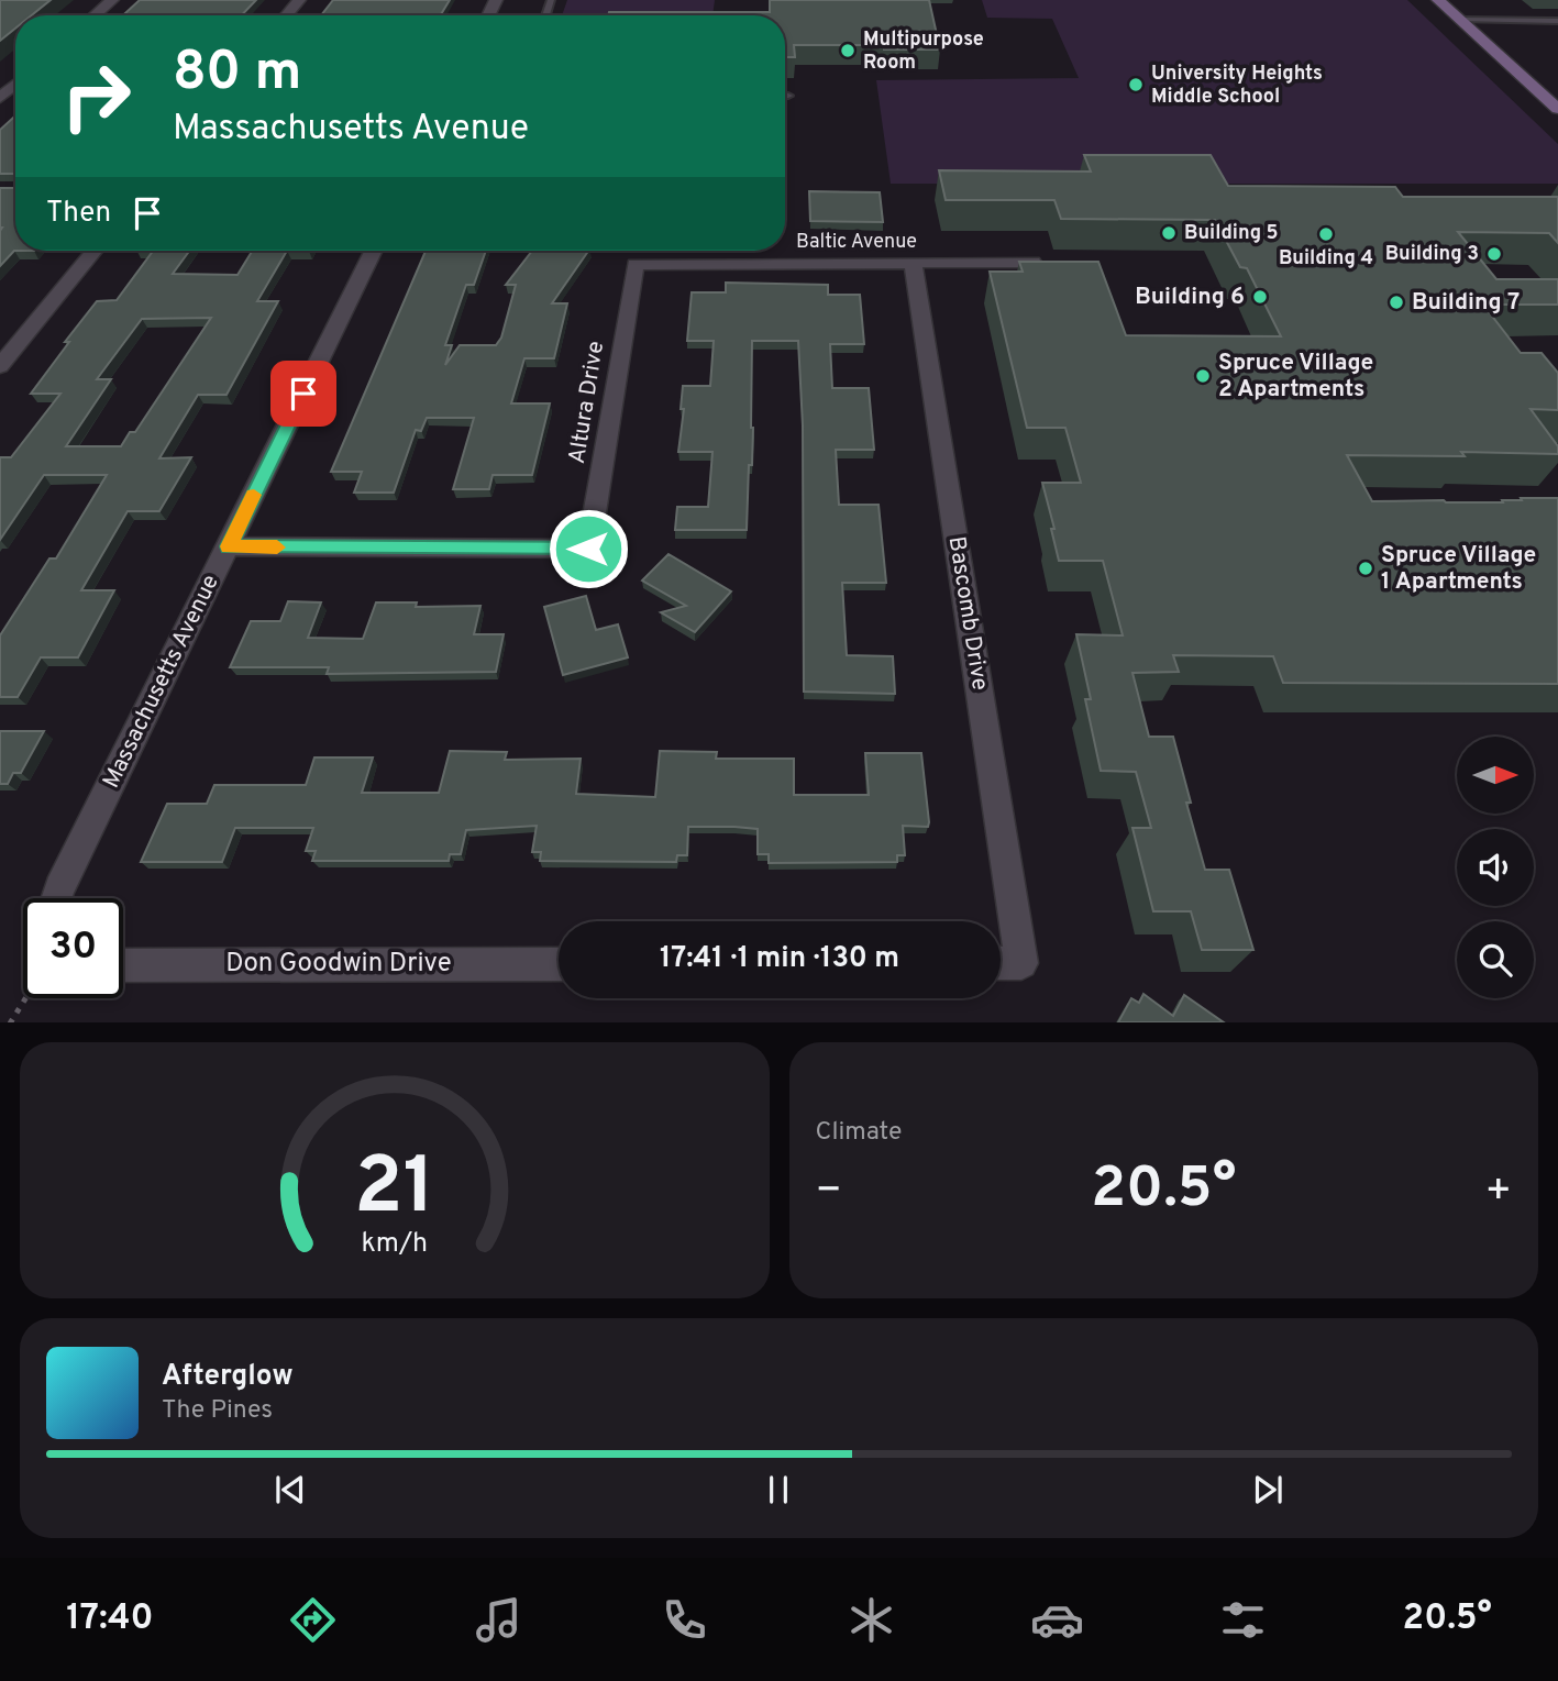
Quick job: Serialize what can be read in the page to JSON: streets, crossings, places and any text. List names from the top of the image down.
{
  "streets": {
    "street": [
      "Baltic Avenue",
      "Altura Drive",
      "Bascomb Drive",
      "Massachusetts Avenue",
      "Don Goodwin Drive"
    ]
  },
  "crossings": [
    ["Baltic Avenue", "Altura Drive"],
    ["Baltic Avenue", "Bascomb Drive"],
    ["Altura Drive", "Massachusetts Avenue"]
  ],
  "places": [
    "Multipurpose Room",
    "University Heights Middle School",
    "Building 5",
    "Building 4",
    "Building 3",
    "Building 6",
    "Building 7",
    "Spruce Village 2 Apartments",
    "Spruce Village 1 Apartments"
  ],
  "north": "right",
  "page": {
    "turn": ["80 m", "Massachusetts Avenue"],
    "then": "Then",
    "limit": "30",
    "trip": "17:41 · 1 min · 130 m",
    "tile": "Climate",
    "heat": ["−", "20.5°", "+"],
    "song": ["Afterglow", "The Pines"],
    "tabs": ["17:40", "20.5°"],
    "gauge": ["21", "km/h"]
  }
}
